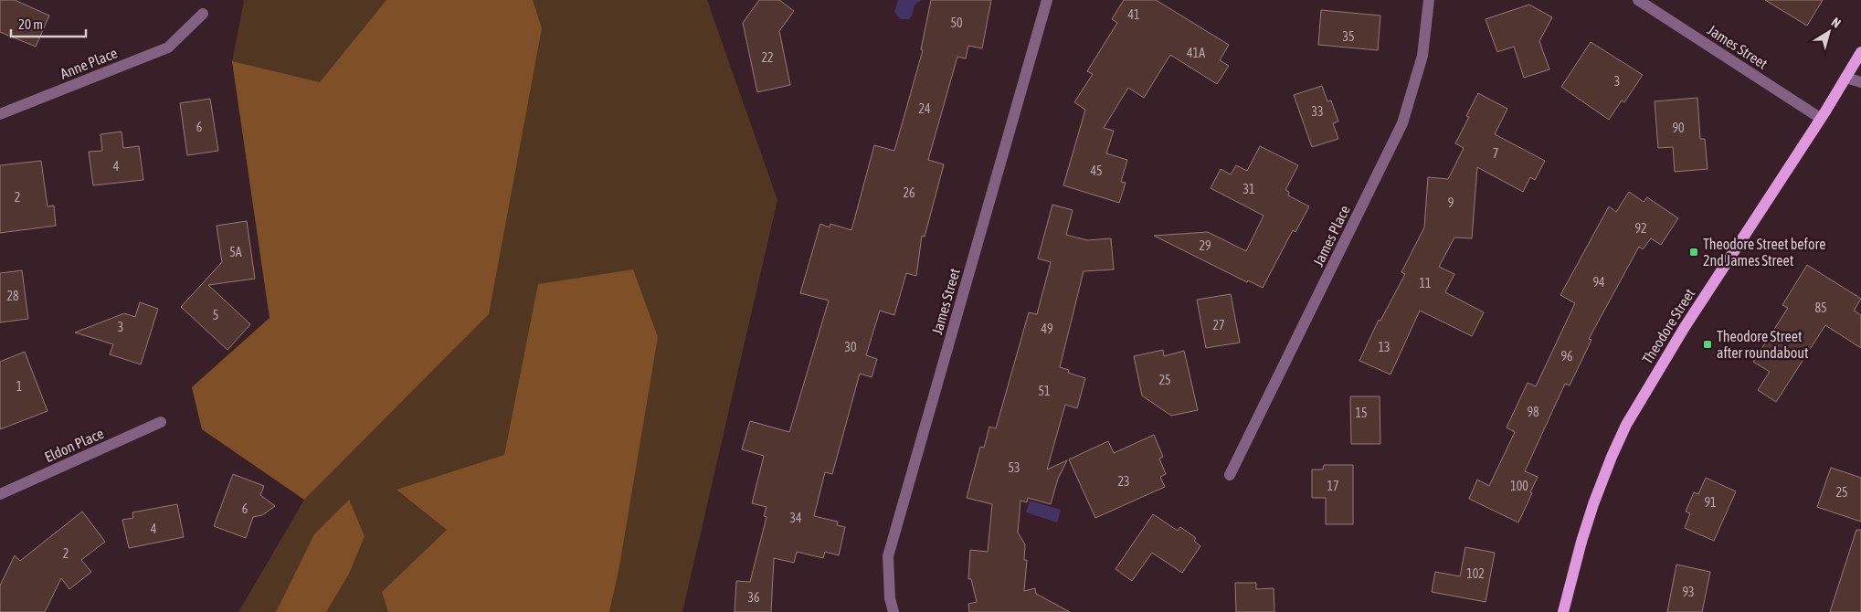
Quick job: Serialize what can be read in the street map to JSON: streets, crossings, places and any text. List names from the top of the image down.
{
  "streets": {
    "main road": ["Theodore Street"],
    "street": [
      "James Street",
      "Anne Place",
      "James Place",
      "Eldon Place"
    ]
  },
  "crossings": [
    ["James Street", "Theodore Street"]
  ],
  "places": {
    "transit": ["Theodore Street before 2nd James Street", "Theodore Street after roundabout"]
  },
  "house_numbers": [
    "41",
    "50",
    "35",
    "41A",
    "22",
    "3",
    "24",
    "33",
    "6",
    "90",
    "7",
    "4",
    "45",
    "31",
    "26",
    "2",
    "9",
    "92",
    "29",
    "5A",
    "94",
    "11",
    "28",
    "85",
    "5",
    "27",
    "3",
    "49",
    "30",
    "13",
    "96",
    "25",
    "1",
    "51",
    "98",
    "15",
    "53",
    "23",
    "17",
    "100",
    "25",
    "91",
    "6",
    "34",
    "4",
    "2",
    "102",
    "93",
    "36"
  ],
  "scale_bar": "20 m",
  "north": "top right"
}
